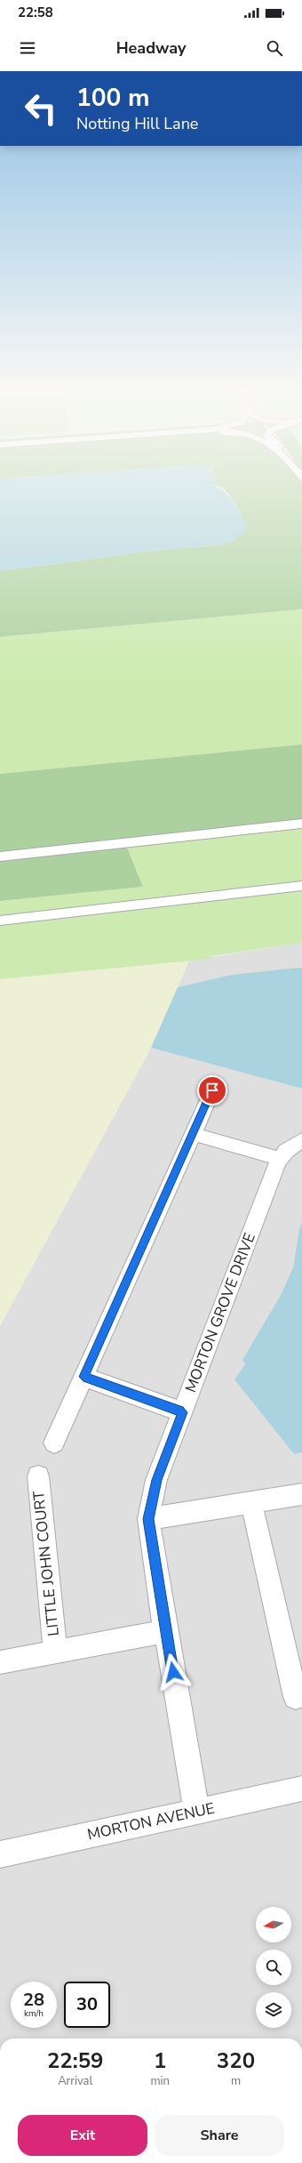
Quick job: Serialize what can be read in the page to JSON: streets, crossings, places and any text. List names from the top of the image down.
{
  "streets": {
    "street": ["MORTON GROVE DRIVE", "LITTLE JOHN COURT", "MORTON AVENUE"]
  },
  "crossings": [
    ["MORTON GROVE DRIVE", "LITTLE JOHN COURT"],
    ["MORTON GROVE DRIVE", "MORTON AVENUE"]
  ],
  "north": "left",
  "page": {
    "status": "22:58",
    "header": "Headway",
    "turn": ["100 m", "Notting Hill Lane"],
    "speed": "28 km/h",
    "limit": "30",
    "eta": [
      "22:59",
      "Arrival",
      "1",
      "min",
      "320",
      "m"
    ],
    "buttons": ["Exit", "Share"]
  }
}
